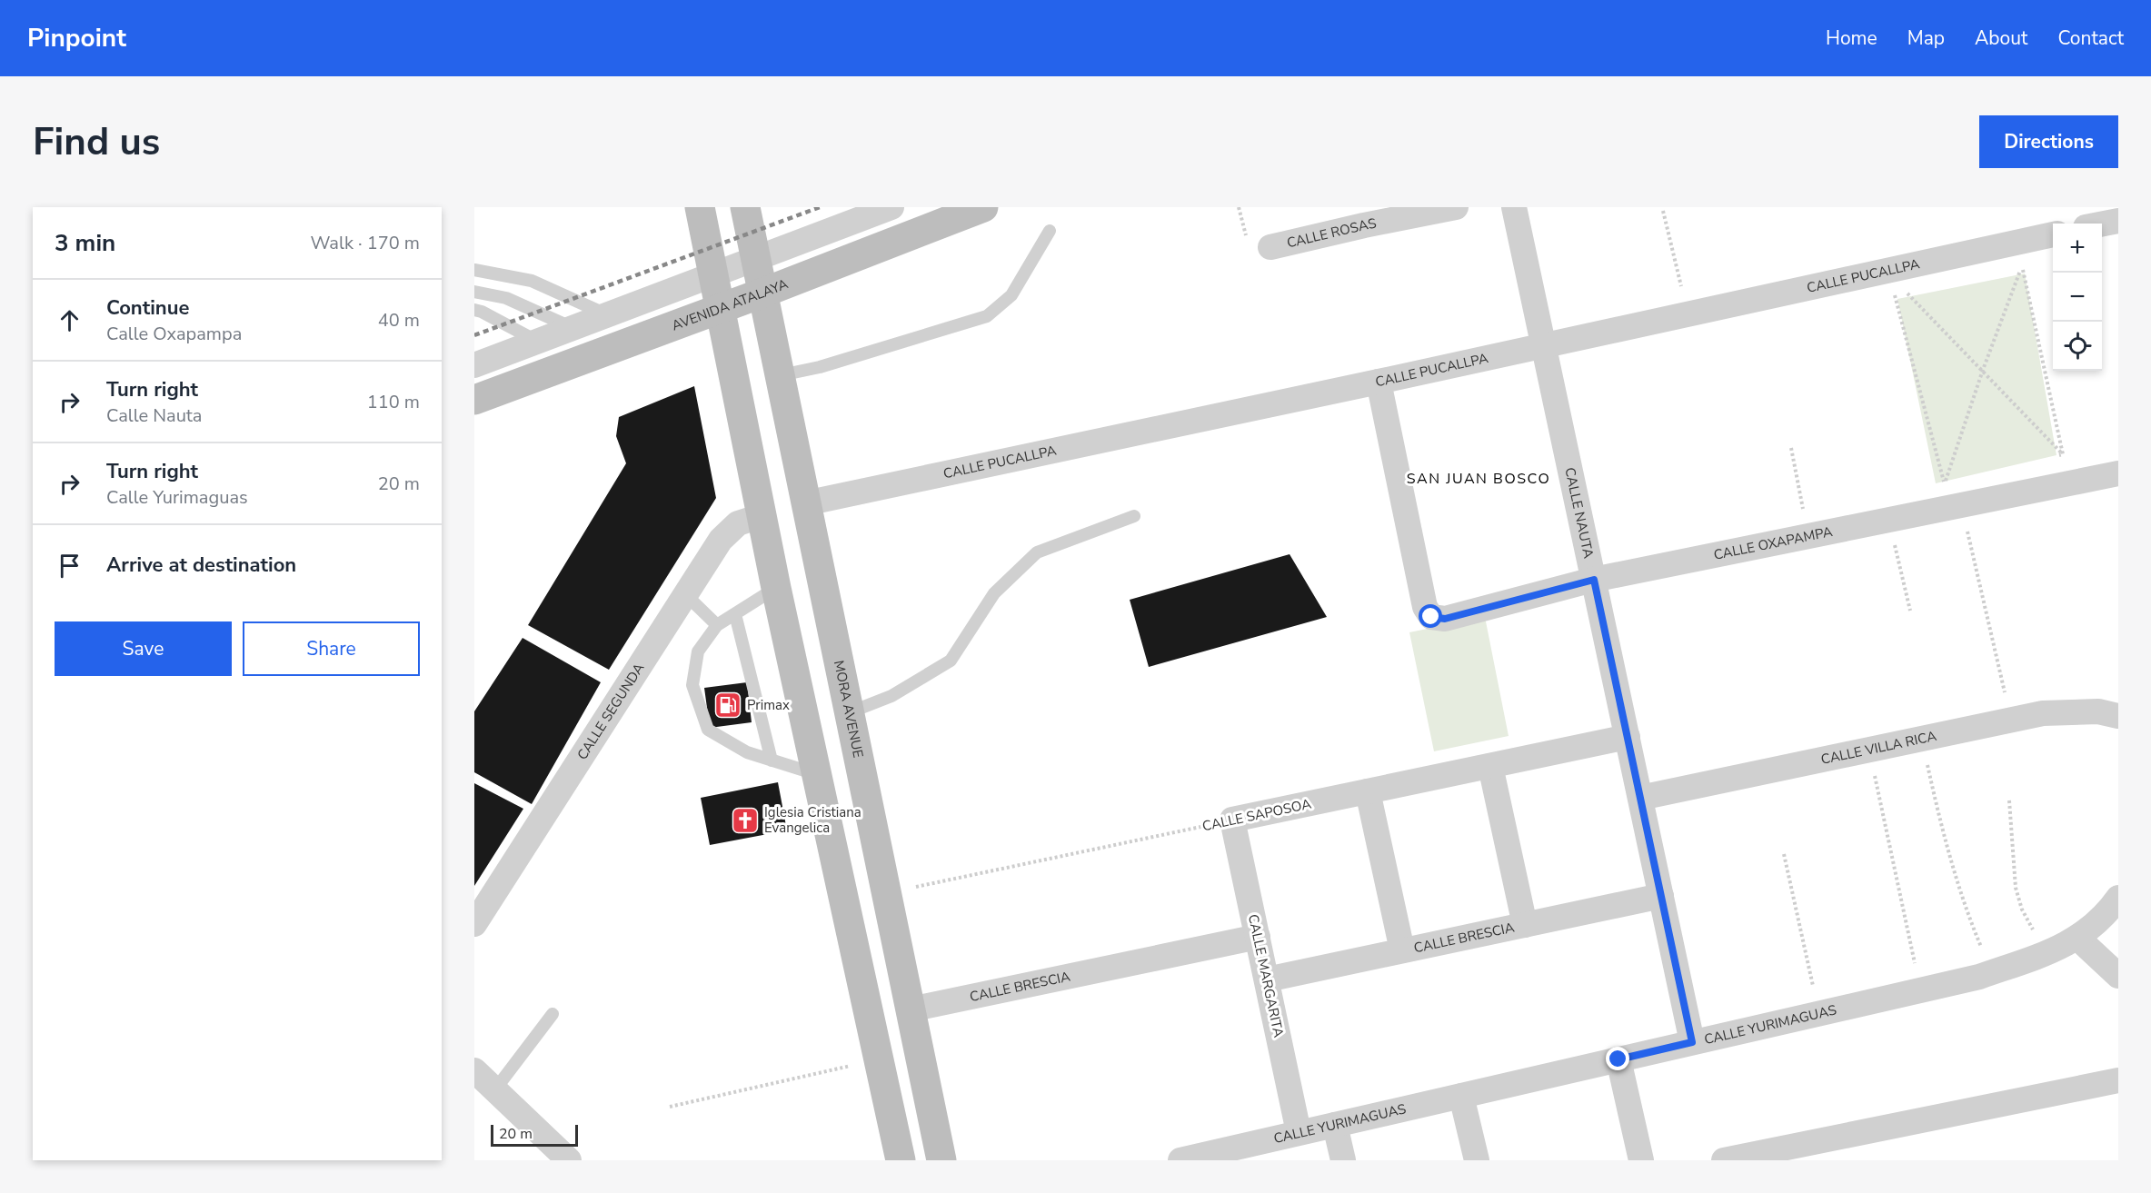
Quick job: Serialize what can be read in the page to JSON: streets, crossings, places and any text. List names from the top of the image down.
{
  "streets": {
    "main road": ["AVENIDA ATALAYA", "MORA AVENUE"],
    "street": [
      "CALLE ROSAS",
      "CALLE PUCALLPA",
      "CALLE NAUTA",
      "CALLE OXAPAMPA",
      "CALLE SEGUNDA",
      "CALLE VILLA RICA",
      "CALLE SAPOSOA",
      "CALLE BRESCIA",
      "CALLE MARGARITA",
      "CALLE YURIMAGUAS"
    ]
  },
  "crossings": [
    ["CALLE PUCALLPA", "CALLE NAUTA"],
    ["CALLE PUCALLPA", "CALLE OXAPAMPA"],
    ["CALLE PUCALLPA", "MORA AVENUE"],
    ["AVENIDA ATALAYA", "MORA AVENUE"],
    ["CALLE NAUTA", "CALLE OXAPAMPA"],
    ["CALLE NAUTA", "CALLE VILLA RICA"],
    ["CALLE NAUTA", "CALLE SAPOSOA"],
    ["CALLE NAUTA", "CALLE BRESCIA"],
    ["CALLE NAUTA", "CALLE YURIMAGUAS"],
    ["MORA AVENUE", "CALLE SAPOSOA"],
    ["MORA AVENUE", "CALLE BRESCIA"],
    ["CALLE SAPOSOA", "CALLE MARGARITA"],
    ["CALLE BRESCIA", "CALLE MARGARITA"],
    ["CALLE MARGARITA", "CALLE YURIMAGUAS"]
  ],
  "districts": ["SAN JUAN BOSCO"],
  "places": {
    "fuel station": ["Primax"],
    "church": ["Iglesia Cristiana Evangelica"]
  },
  "scale_bar": "20 m",
  "page": {
    "header": "Pinpoint",
    "nav": [
      "Home",
      "Map",
      "About",
      "Contact"
    ],
    "buttons": [
      "Directions",
      ["Save", "Share"]
    ],
    "title": "Find us",
    "heading": ["3 min", "Walk · 170 m"],
    "map_buttons": ["+", "−"],
    "list": [
      ["Continue", "Calle Oxapampa", "40 m"],
      ["Turn right", "Calle Nauta", "110 m"],
      ["Turn right", "Calle Yurimaguas", "20 m"],
      "Arrive at destination"
    ],
    "scale": "20 m"
  }
}
